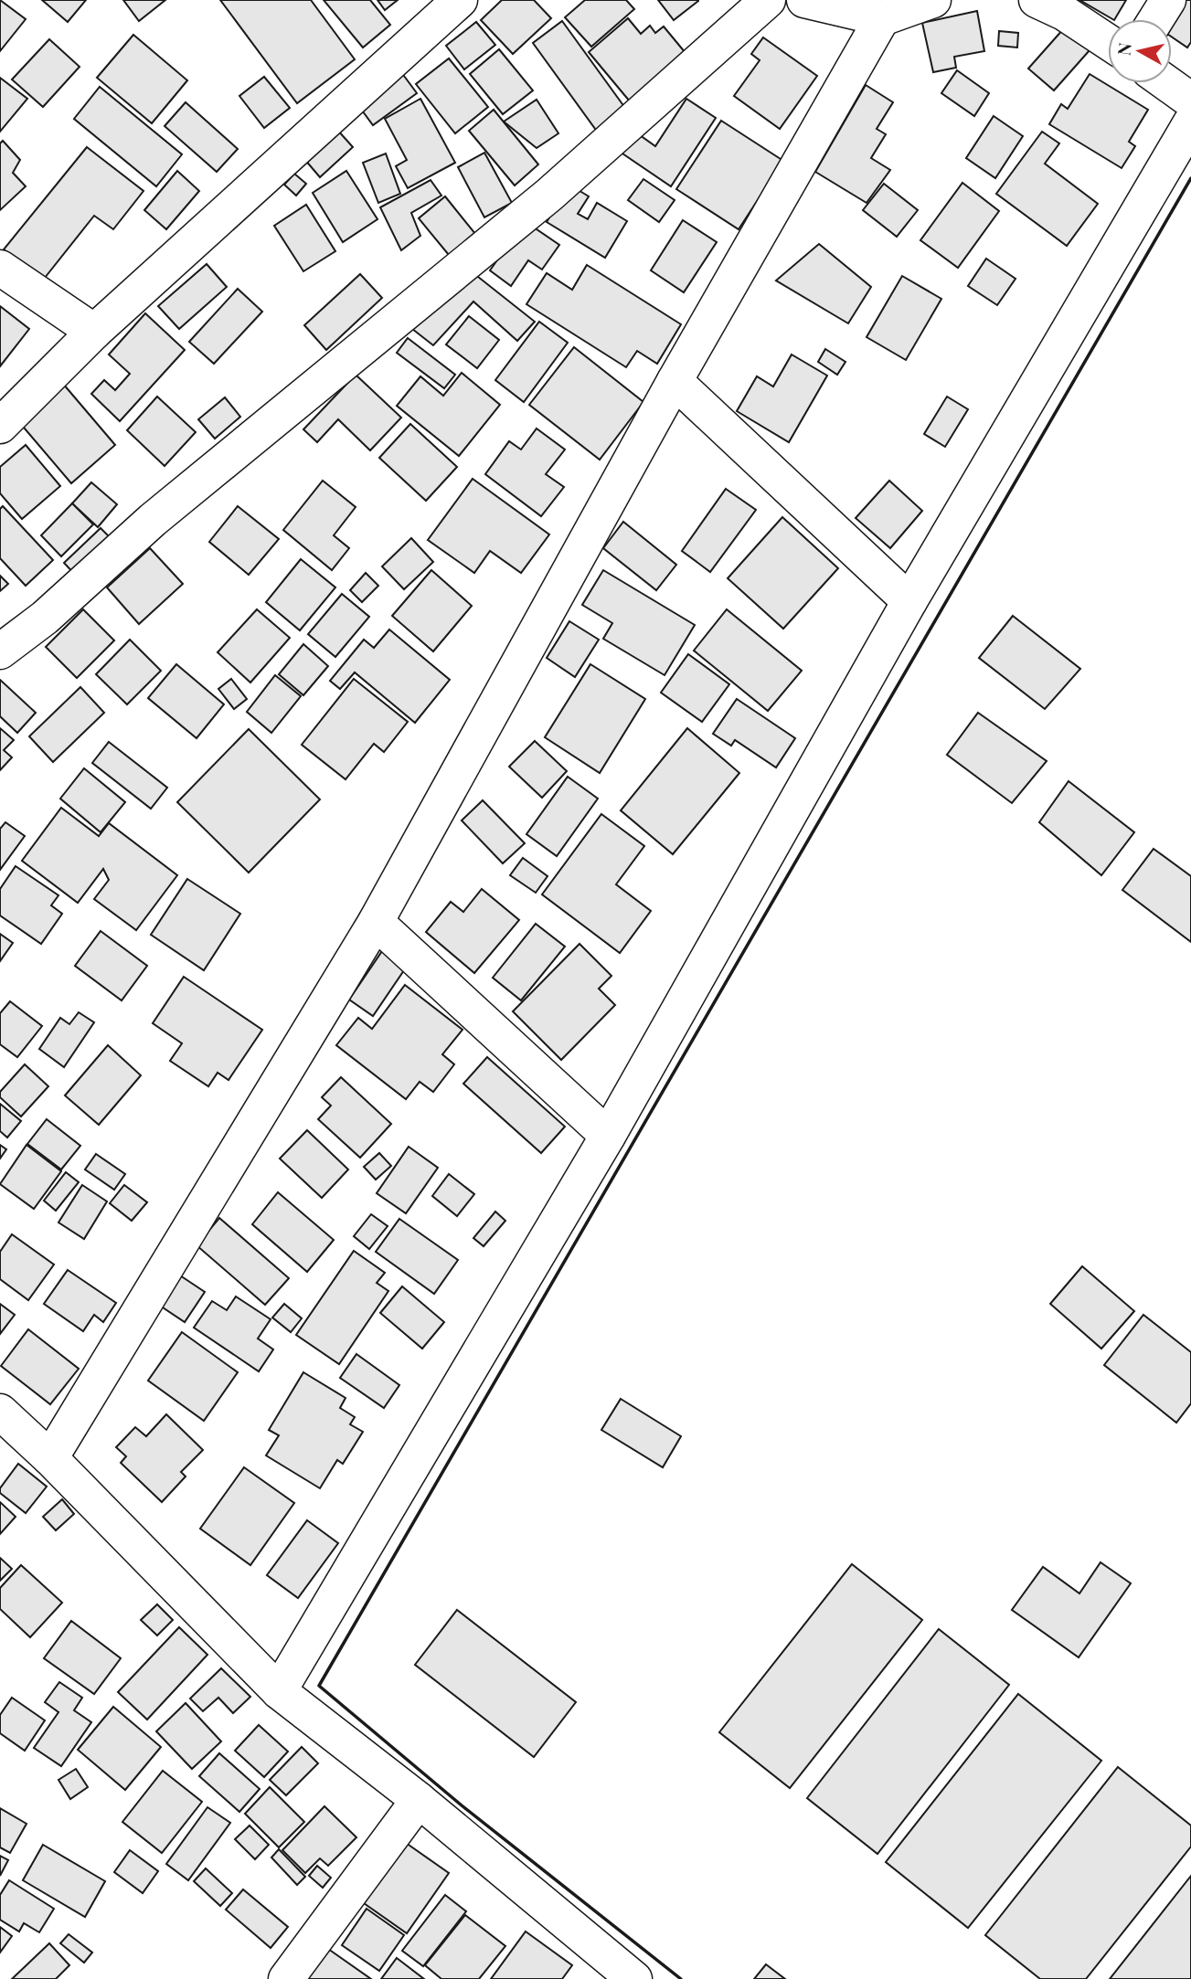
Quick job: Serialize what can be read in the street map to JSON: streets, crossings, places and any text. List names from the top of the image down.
{
  "north": "left"
}
